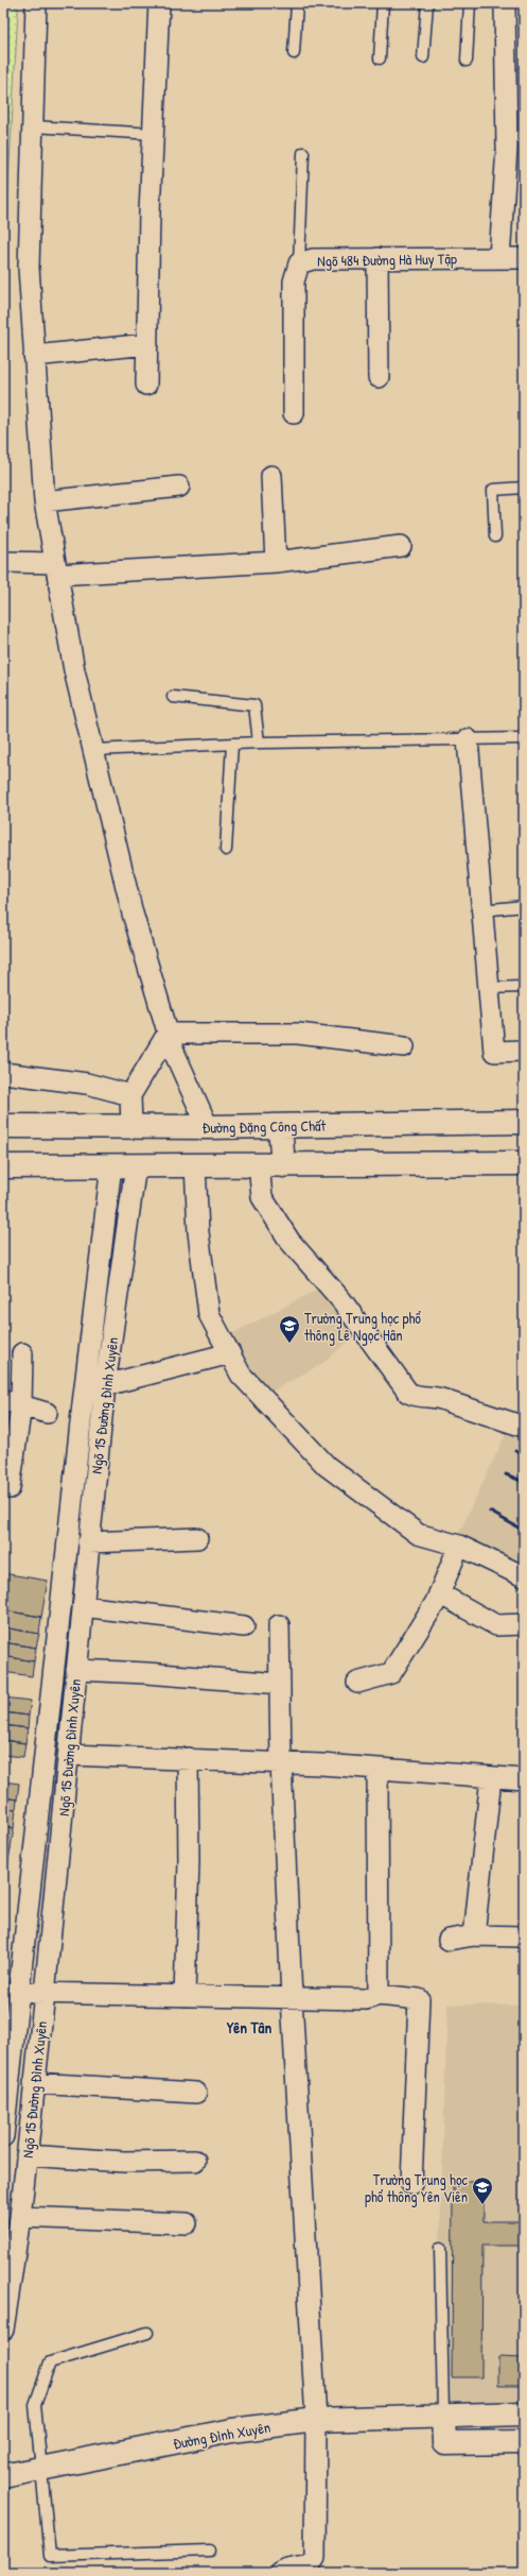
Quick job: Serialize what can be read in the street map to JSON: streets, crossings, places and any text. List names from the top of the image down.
{
  "streets": {
    "main road": ["Đường Đặng Công Chất", "Đường Đình Xuyên"],
    "street": ["Ngõ 484 Đường Hà Huy Tập", "Ngõ 15 Đường Đình Xuyên"]
  },
  "districts": ["Yên Tân"],
  "places": {
    "school or university": ["Trường Trung học phổ thông Lê Ngọc Hân", "Trường Trung học phổ thông Yên Viên"]
  }
}
